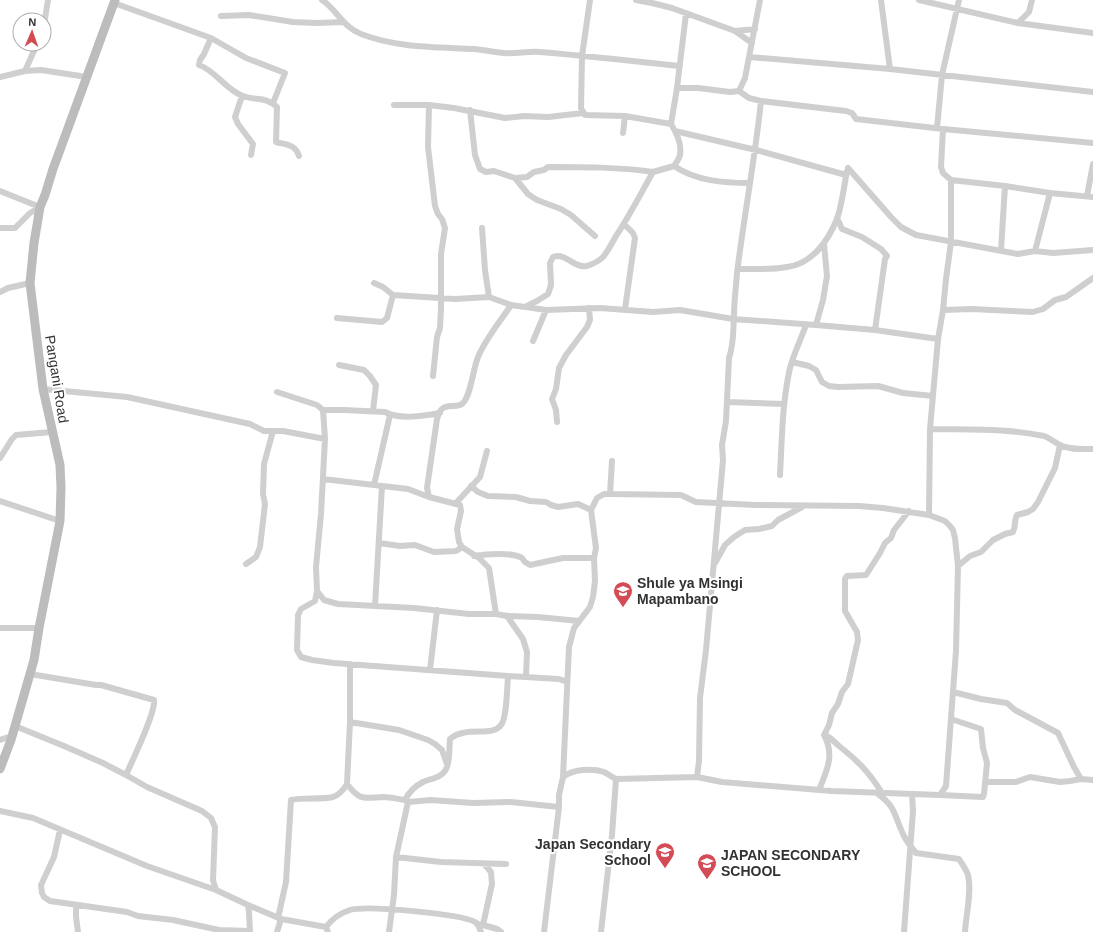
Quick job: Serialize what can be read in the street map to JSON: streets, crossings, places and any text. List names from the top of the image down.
{
  "streets": {
    "main road": ["Pangani Road"]
  },
  "places": {
    "school or university": ["Shule ya Msingi Mapambano", "Japan Secondary School", "JAPAN SECONDARY SCHOOL"]
  },
  "north": "top"
}
